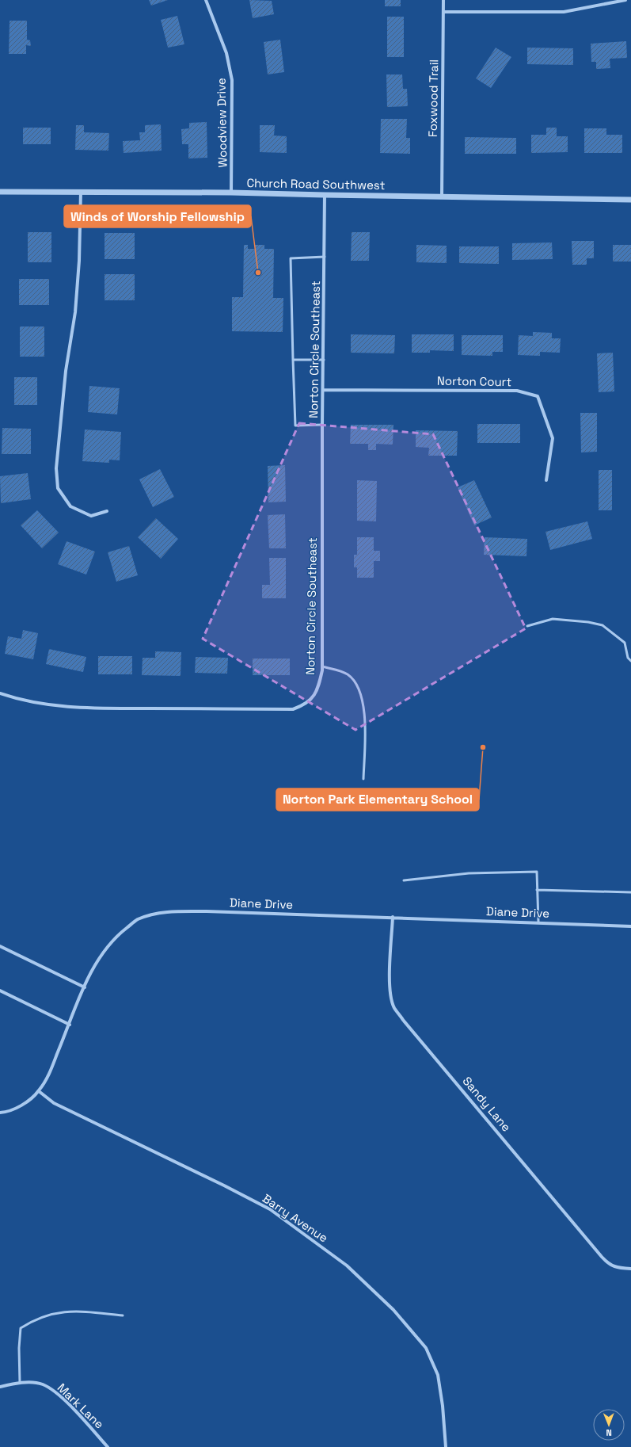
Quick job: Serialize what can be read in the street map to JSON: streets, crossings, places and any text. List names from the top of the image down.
{
  "streets": {
    "street": [
      "Foxwood Trail",
      "Woodview Drive",
      "Church Road Southwest",
      "Norton Circle Southeast",
      "Norton Court",
      "Diane Drive",
      "Sandy Lane",
      "Barry Avenue",
      "Mark Lane"
    ]
  },
  "crossings": [
    ["Foxwood Trail", "Church Road Southwest"],
    ["Woodview Drive", "Church Road Southwest"],
    ["Church Road Southwest", "Norton Circle Southeast"],
    ["Norton Circle Southeast", "Norton Court"],
    ["Diane Drive", "Sandy Lane"],
    ["Diane Drive", "Barry Avenue"]
  ],
  "places": ["Winds of Worship Fellowship", "Norton Park Elementary School"],
  "north": "bottom"
}
